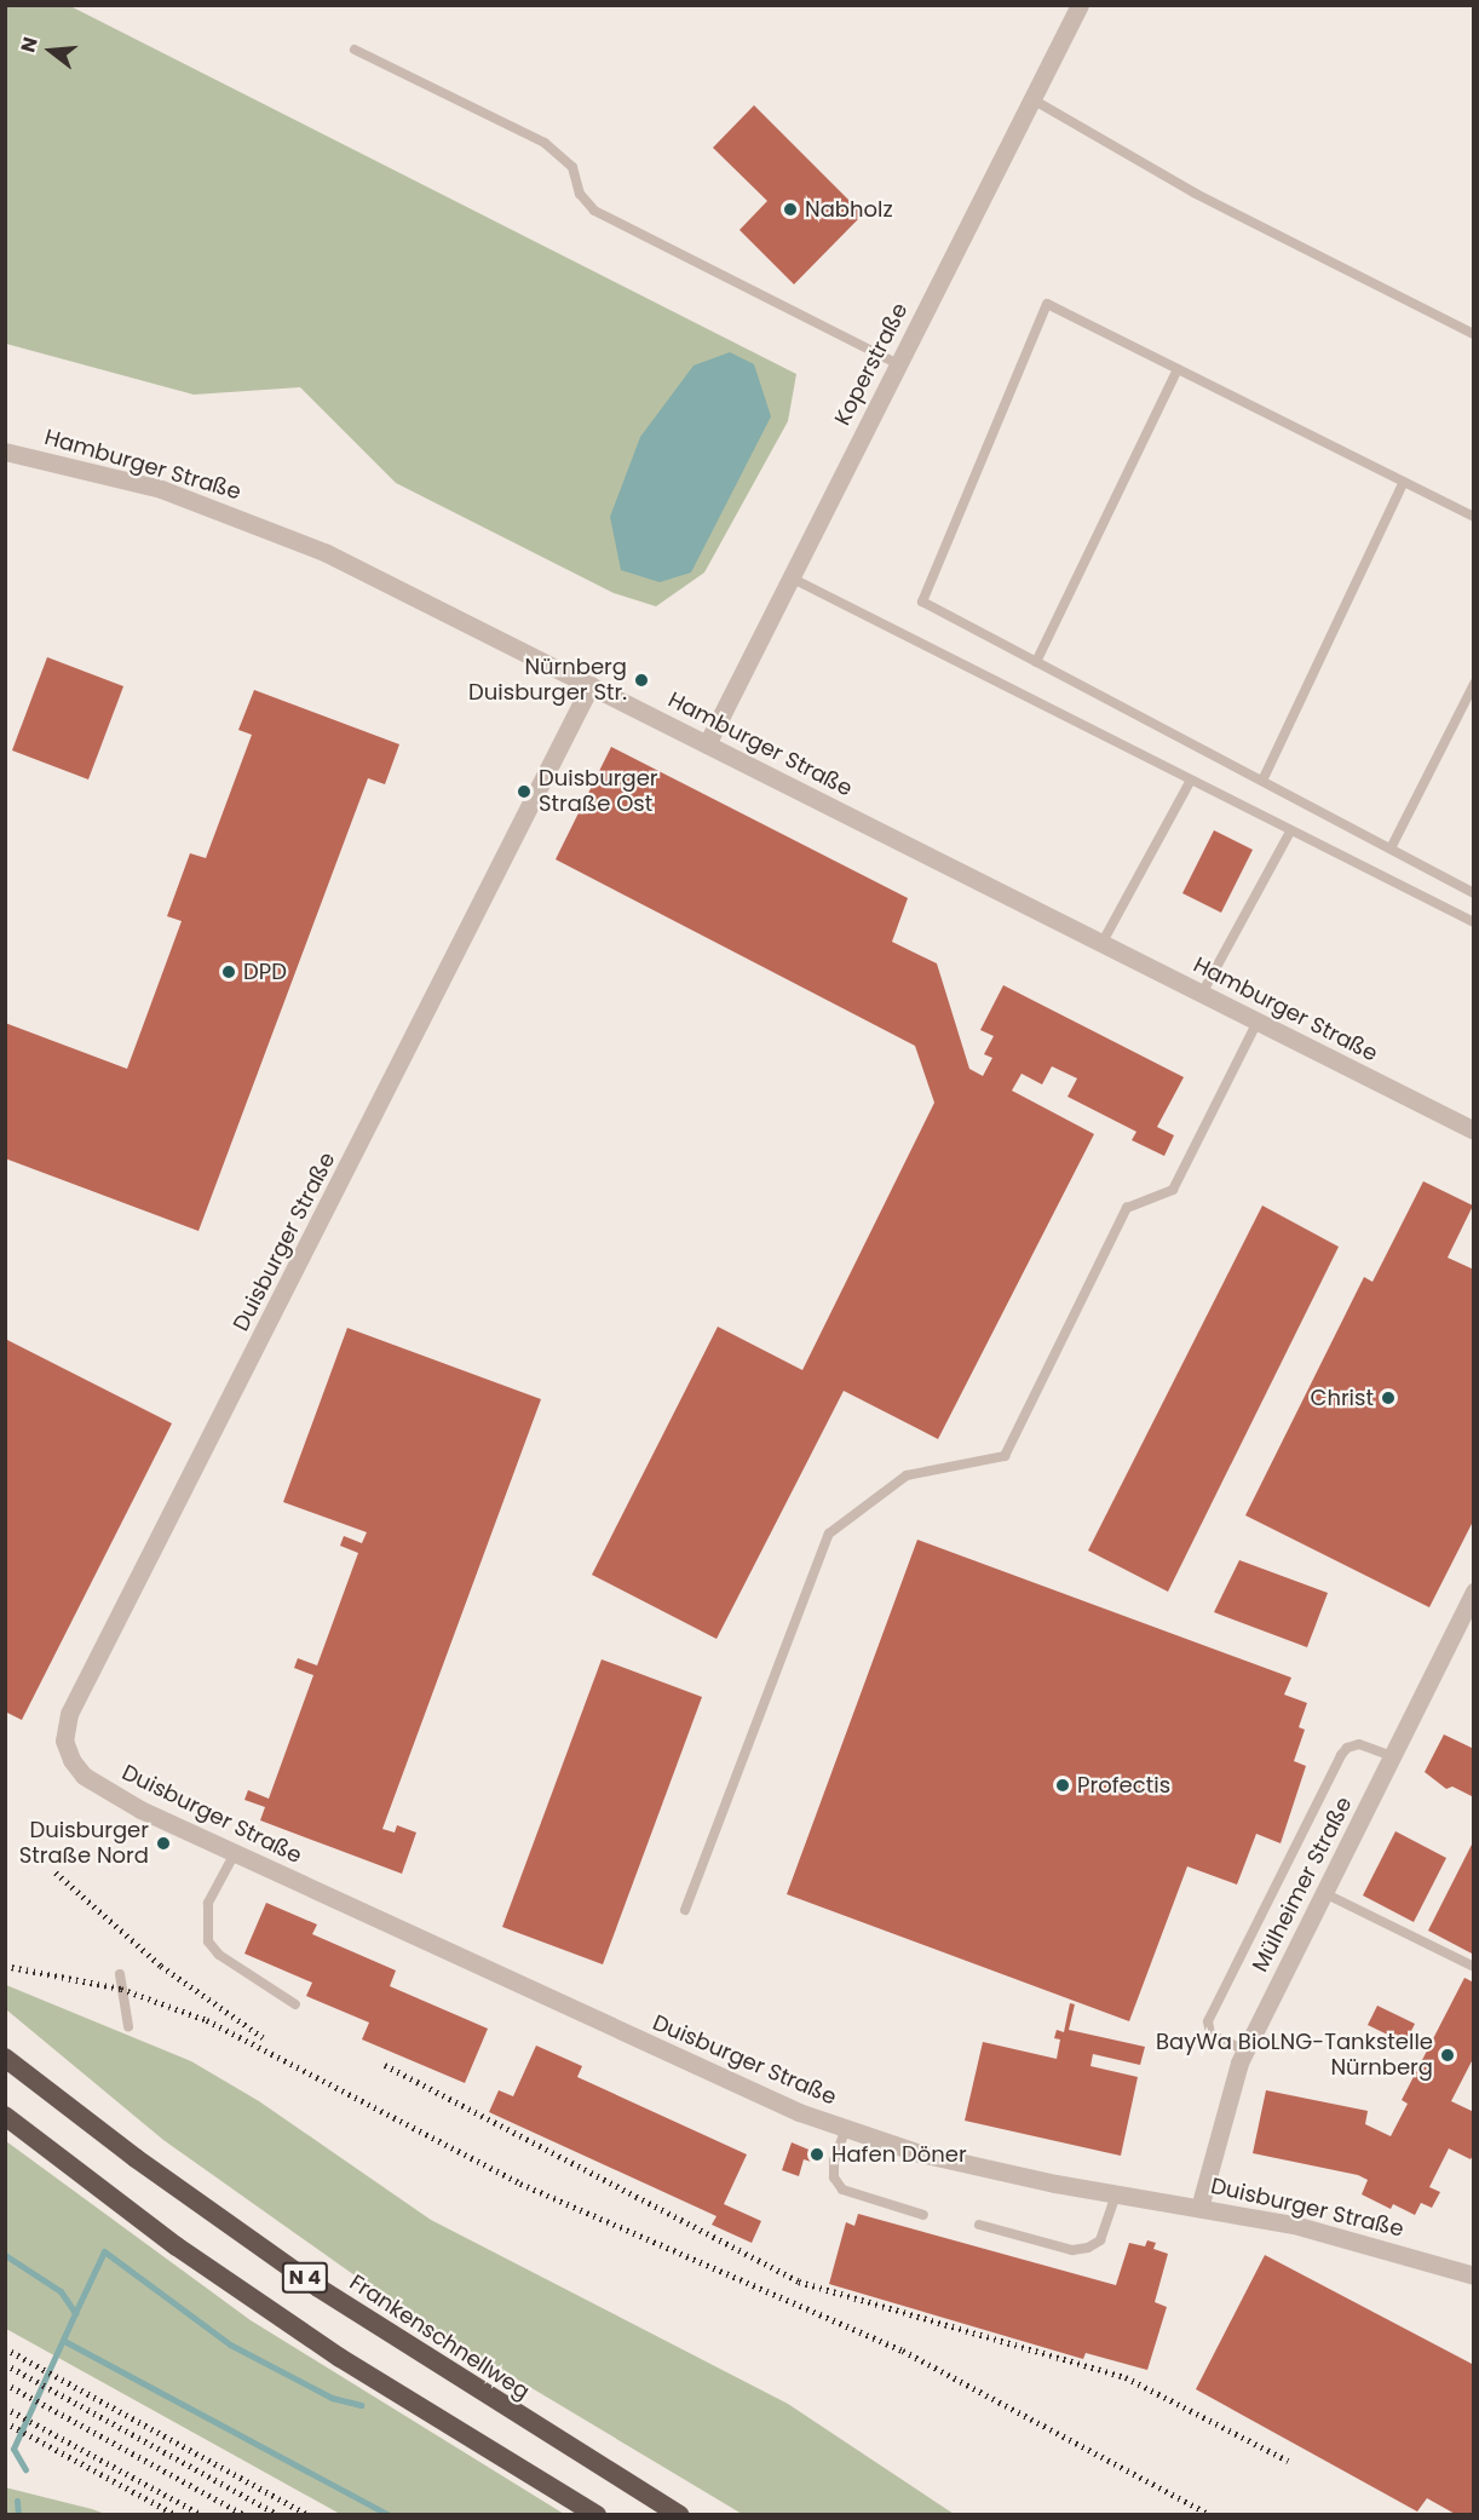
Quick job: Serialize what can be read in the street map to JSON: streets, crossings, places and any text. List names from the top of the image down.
{
  "streets": {
    "highway": ["N 4", "Frankenschnellweg"],
    "street": [
      "Koperstraße",
      "Hamburger Straße",
      "Duisburger Straße",
      "Mülheimer Straße"
    ]
  },
  "crossings": [
    ["Koperstraße", "Hamburger Straße"],
    ["Hamburger Straße", "Duisburger Straße"],
    ["Duisburger Straße", "Mülheimer Straße"]
  ],
  "places": [
    "Nabholz",
    "Nürnberg Duisburger Str.",
    "Duisburger Straße Ost",
    "DPD",
    "Christ",
    "Profectis",
    "Duisburger Straße Nord",
    "BayWa BioLNG-Tankstelle Nürnberg",
    "Hafen Döner"
  ],
  "north": "left"
}
